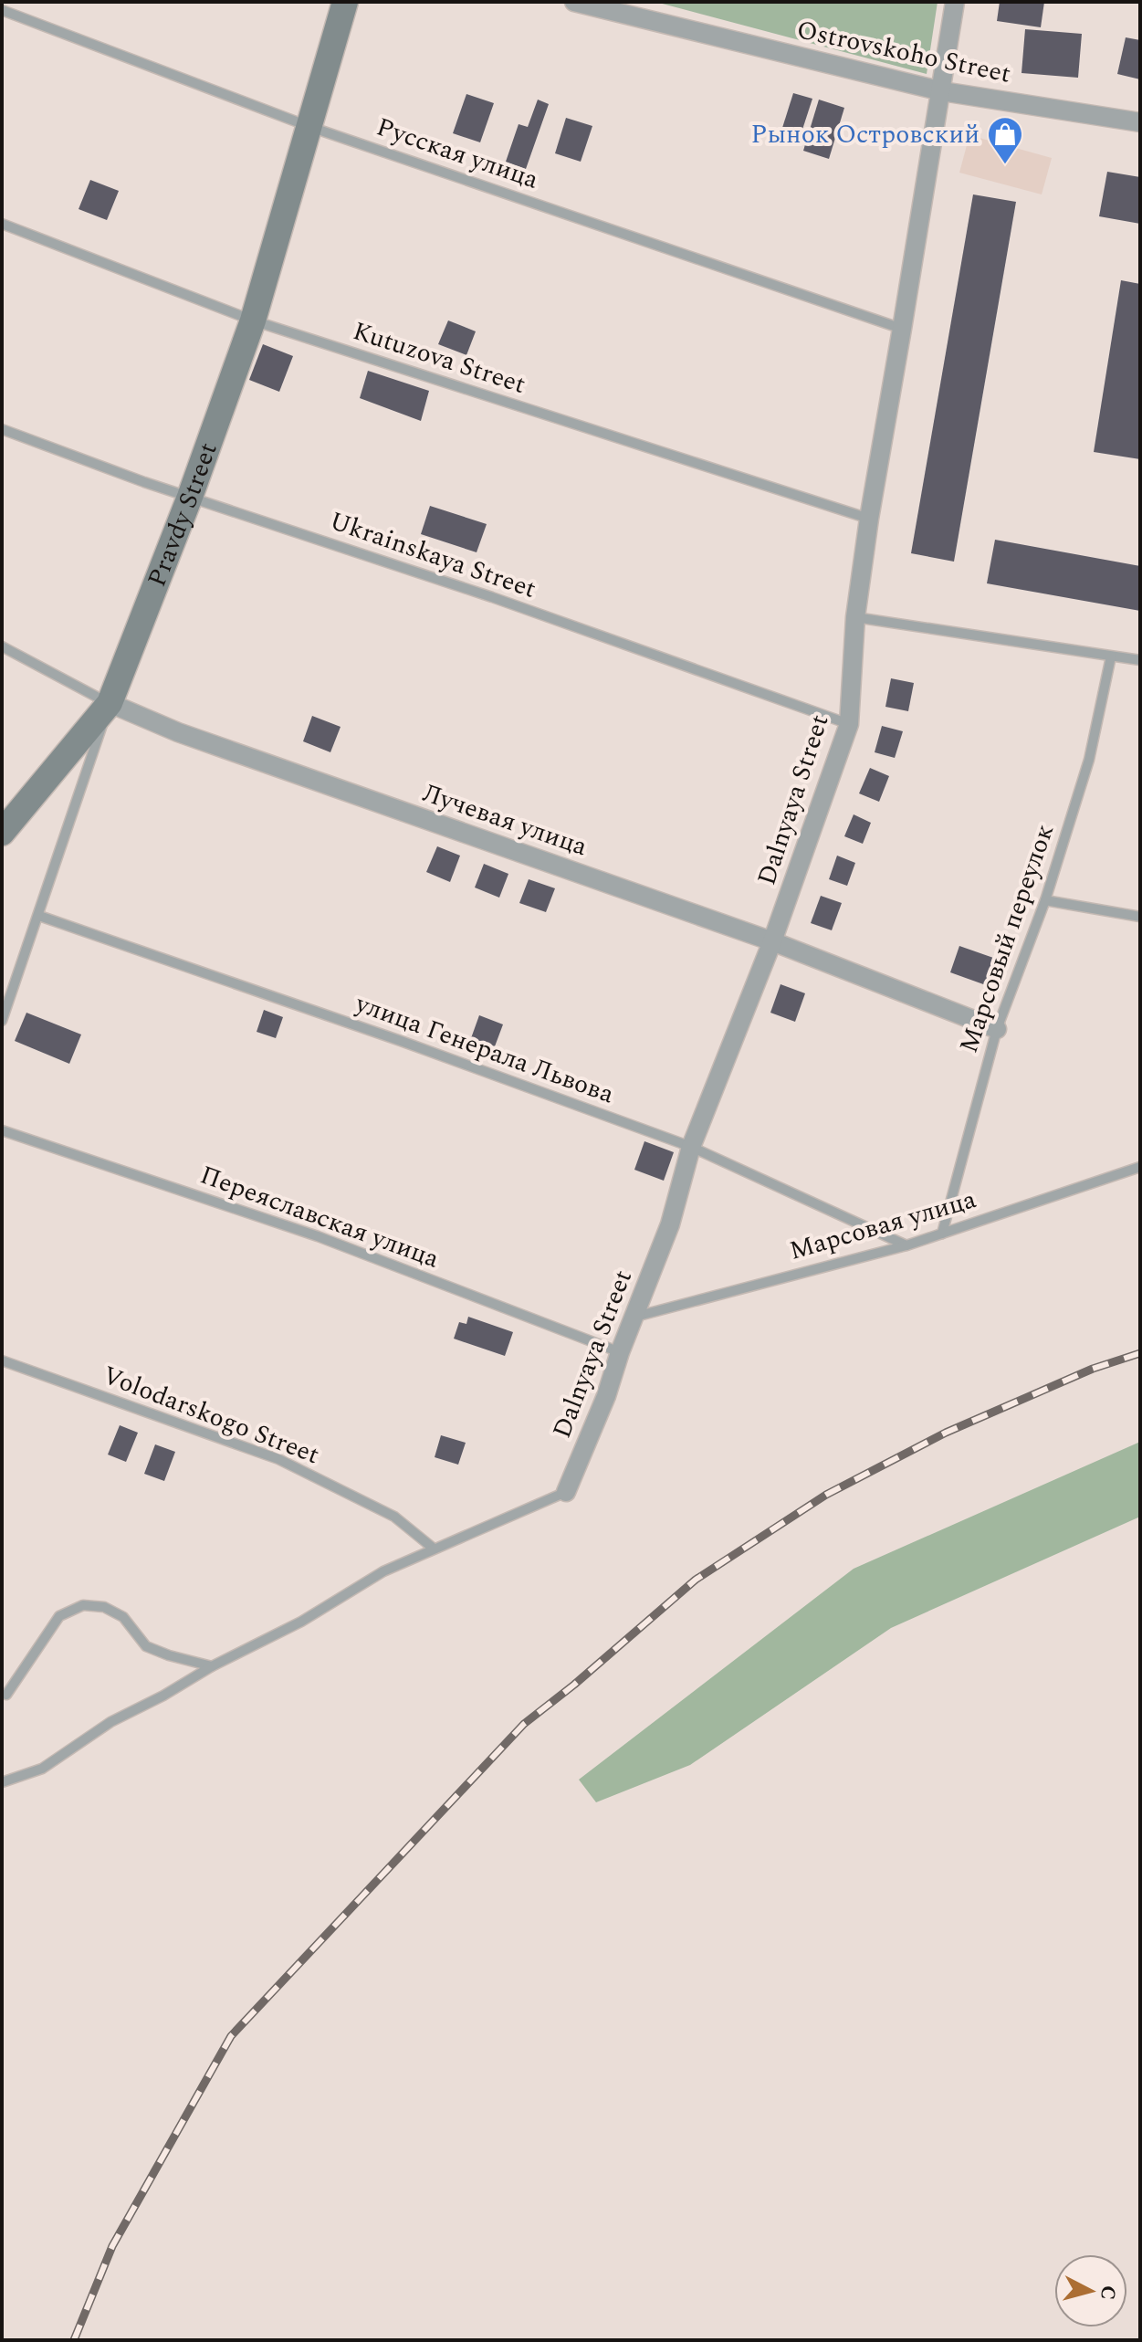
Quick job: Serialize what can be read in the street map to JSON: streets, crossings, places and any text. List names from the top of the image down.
{
  "streets": {
    "main road": ["Pravdy Street"],
    "street": ["Ostrovskoho Street", "Dalnyaya Street", "Лучевая улица"],
    "lane": [
      "Русская улица",
      "Kutuzova Street",
      "Ukrainskaya Street",
      "Марсовый переулок",
      "улица Генерала Львова",
      "Переяславская улица",
      "Марсовая улица",
      "Volodarskogo Street"
    ]
  },
  "crossings": [
    ["Ostrovskoho Street", "Dalnyaya Street"],
    ["Русская улица", "Pravdy Street"],
    ["Русская улица", "Dalnyaya Street"],
    ["Kutuzova Street", "Pravdy Street"],
    ["Kutuzova Street", "Dalnyaya Street"],
    ["Pravdy Street", "Ukrainskaya Street"],
    ["Pravdy Street", "Лучевая улица"],
    ["Pravdy Street", "улица Генерала Львова"],
    ["Ukrainskaya Street", "Dalnyaya Street"],
    ["Dalnyaya Street", "Лучевая улица"],
    ["Dalnyaya Street", "улица Генерала Львова"],
    ["Dalnyaya Street", "Переяславская улица"],
    ["Dalnyaya Street", "Марсовая улица"],
    ["Лучевая улица", "Марсовый переулок"],
    ["Марсовый переулок", "Марсовая улица"],
    ["улица Генерала Львова", "Марсовая улица"]
  ],
  "places": {
    "shop": ["Рынок Островский"]
  },
  "north": "right"
}
